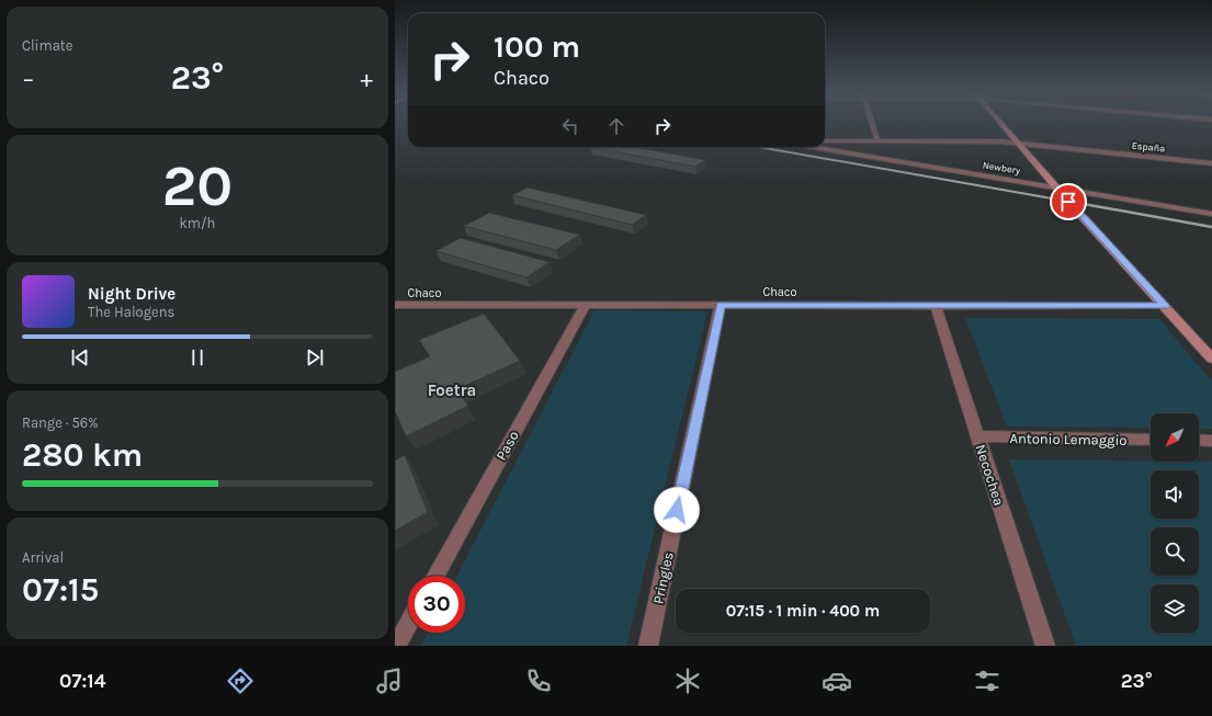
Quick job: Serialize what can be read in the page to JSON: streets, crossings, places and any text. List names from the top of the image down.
{
  "streets": {
    "street": [
      "España",
      "Newbery",
      "Chaco",
      "Antonio Lemaggio",
      "Paso",
      "Necochea",
      "Pringles"
    ]
  },
  "crossings": [
    ["Chaco", "Paso"],
    ["Chaco", "Necochea"],
    ["Chaco", "Pringles"],
    ["Antonio Lemaggio", "Necochea"]
  ],
  "districts": ["Foetra"],
  "north": "bottom left",
  "page": {
    "tile": [
      "Climate",
      ["20", "km/h"],
      ["Range · 56%", "280 km"],
      ["Arrival", "07:15"]
    ],
    "turn": ["100 m", "Chaco"],
    "heat": ["−", "23°", "+"],
    "song": ["Night Drive", "The Halogens"],
    "limit": "30",
    "trip": "07:15 · 1 min · 400 m",
    "tabs": ["07:14", "23°"]
  }
}
